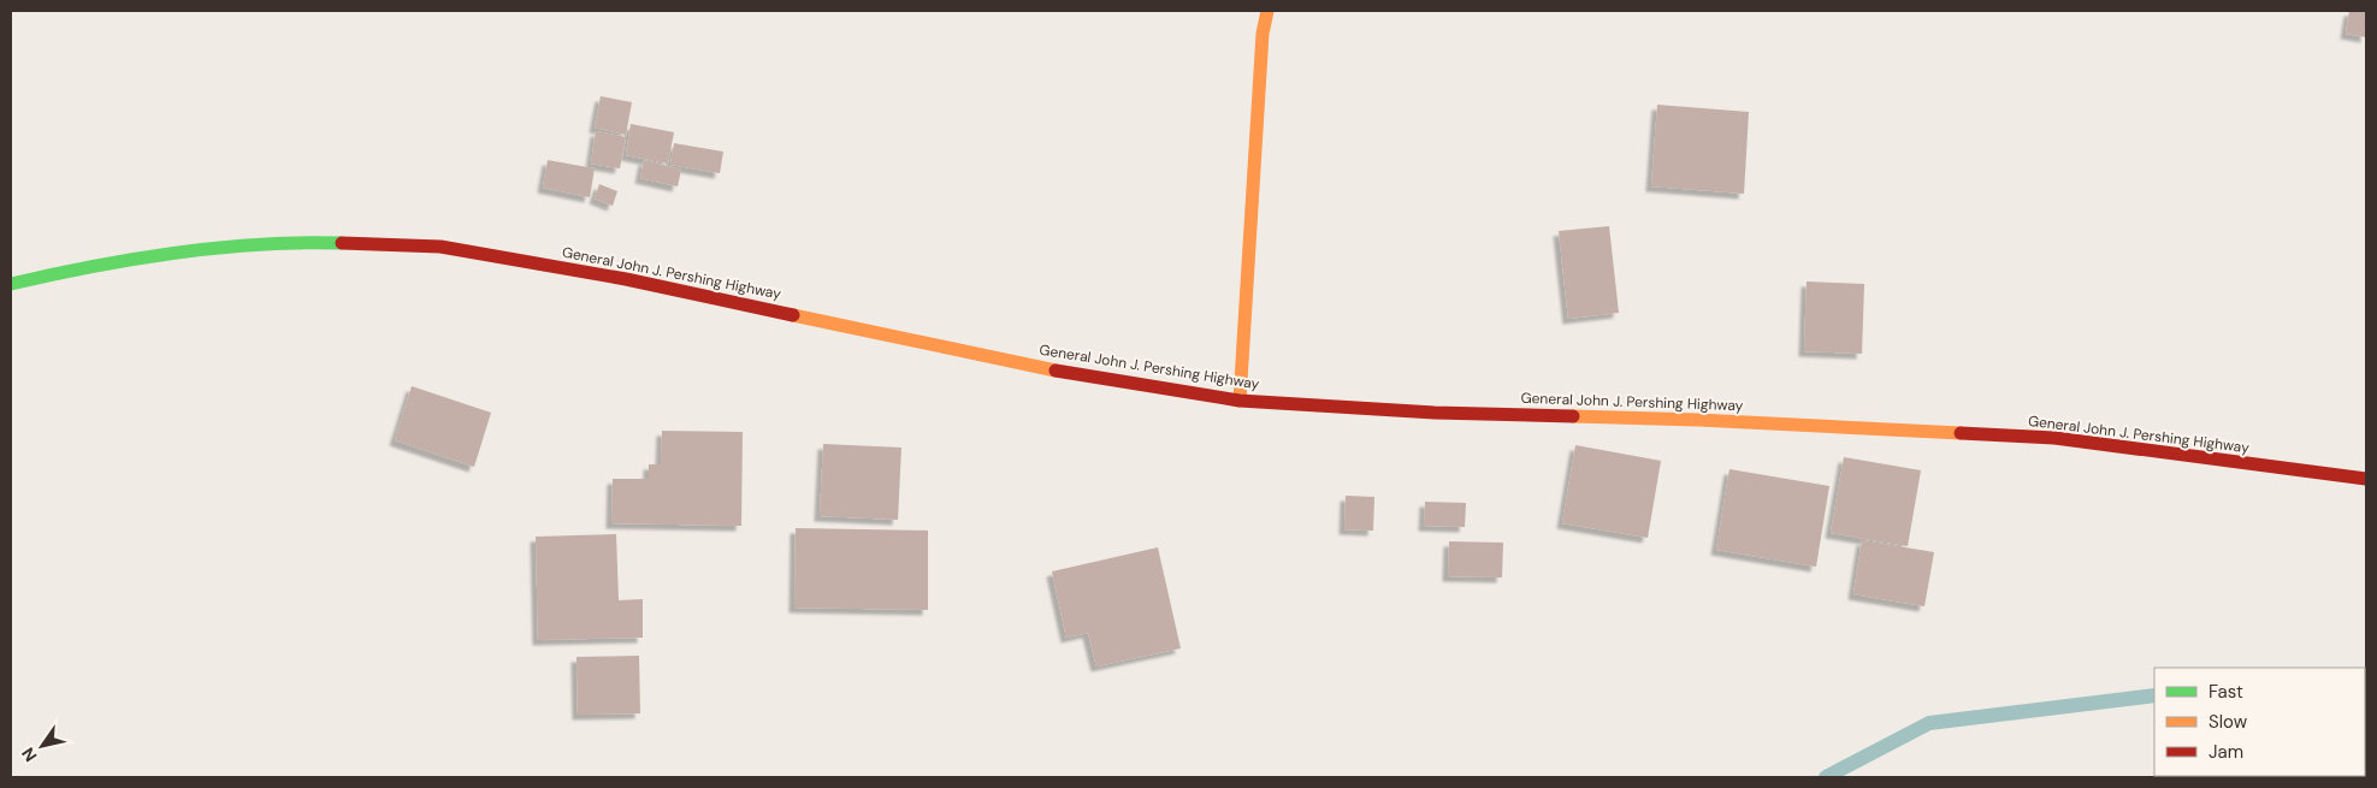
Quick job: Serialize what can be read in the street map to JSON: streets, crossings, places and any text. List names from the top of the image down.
{
  "streets": {
    "main road": ["General John J. Pershing Highway"]
  },
  "legend": ["Fast", "Slow", "Jam"],
  "north": "bottom left"
}
